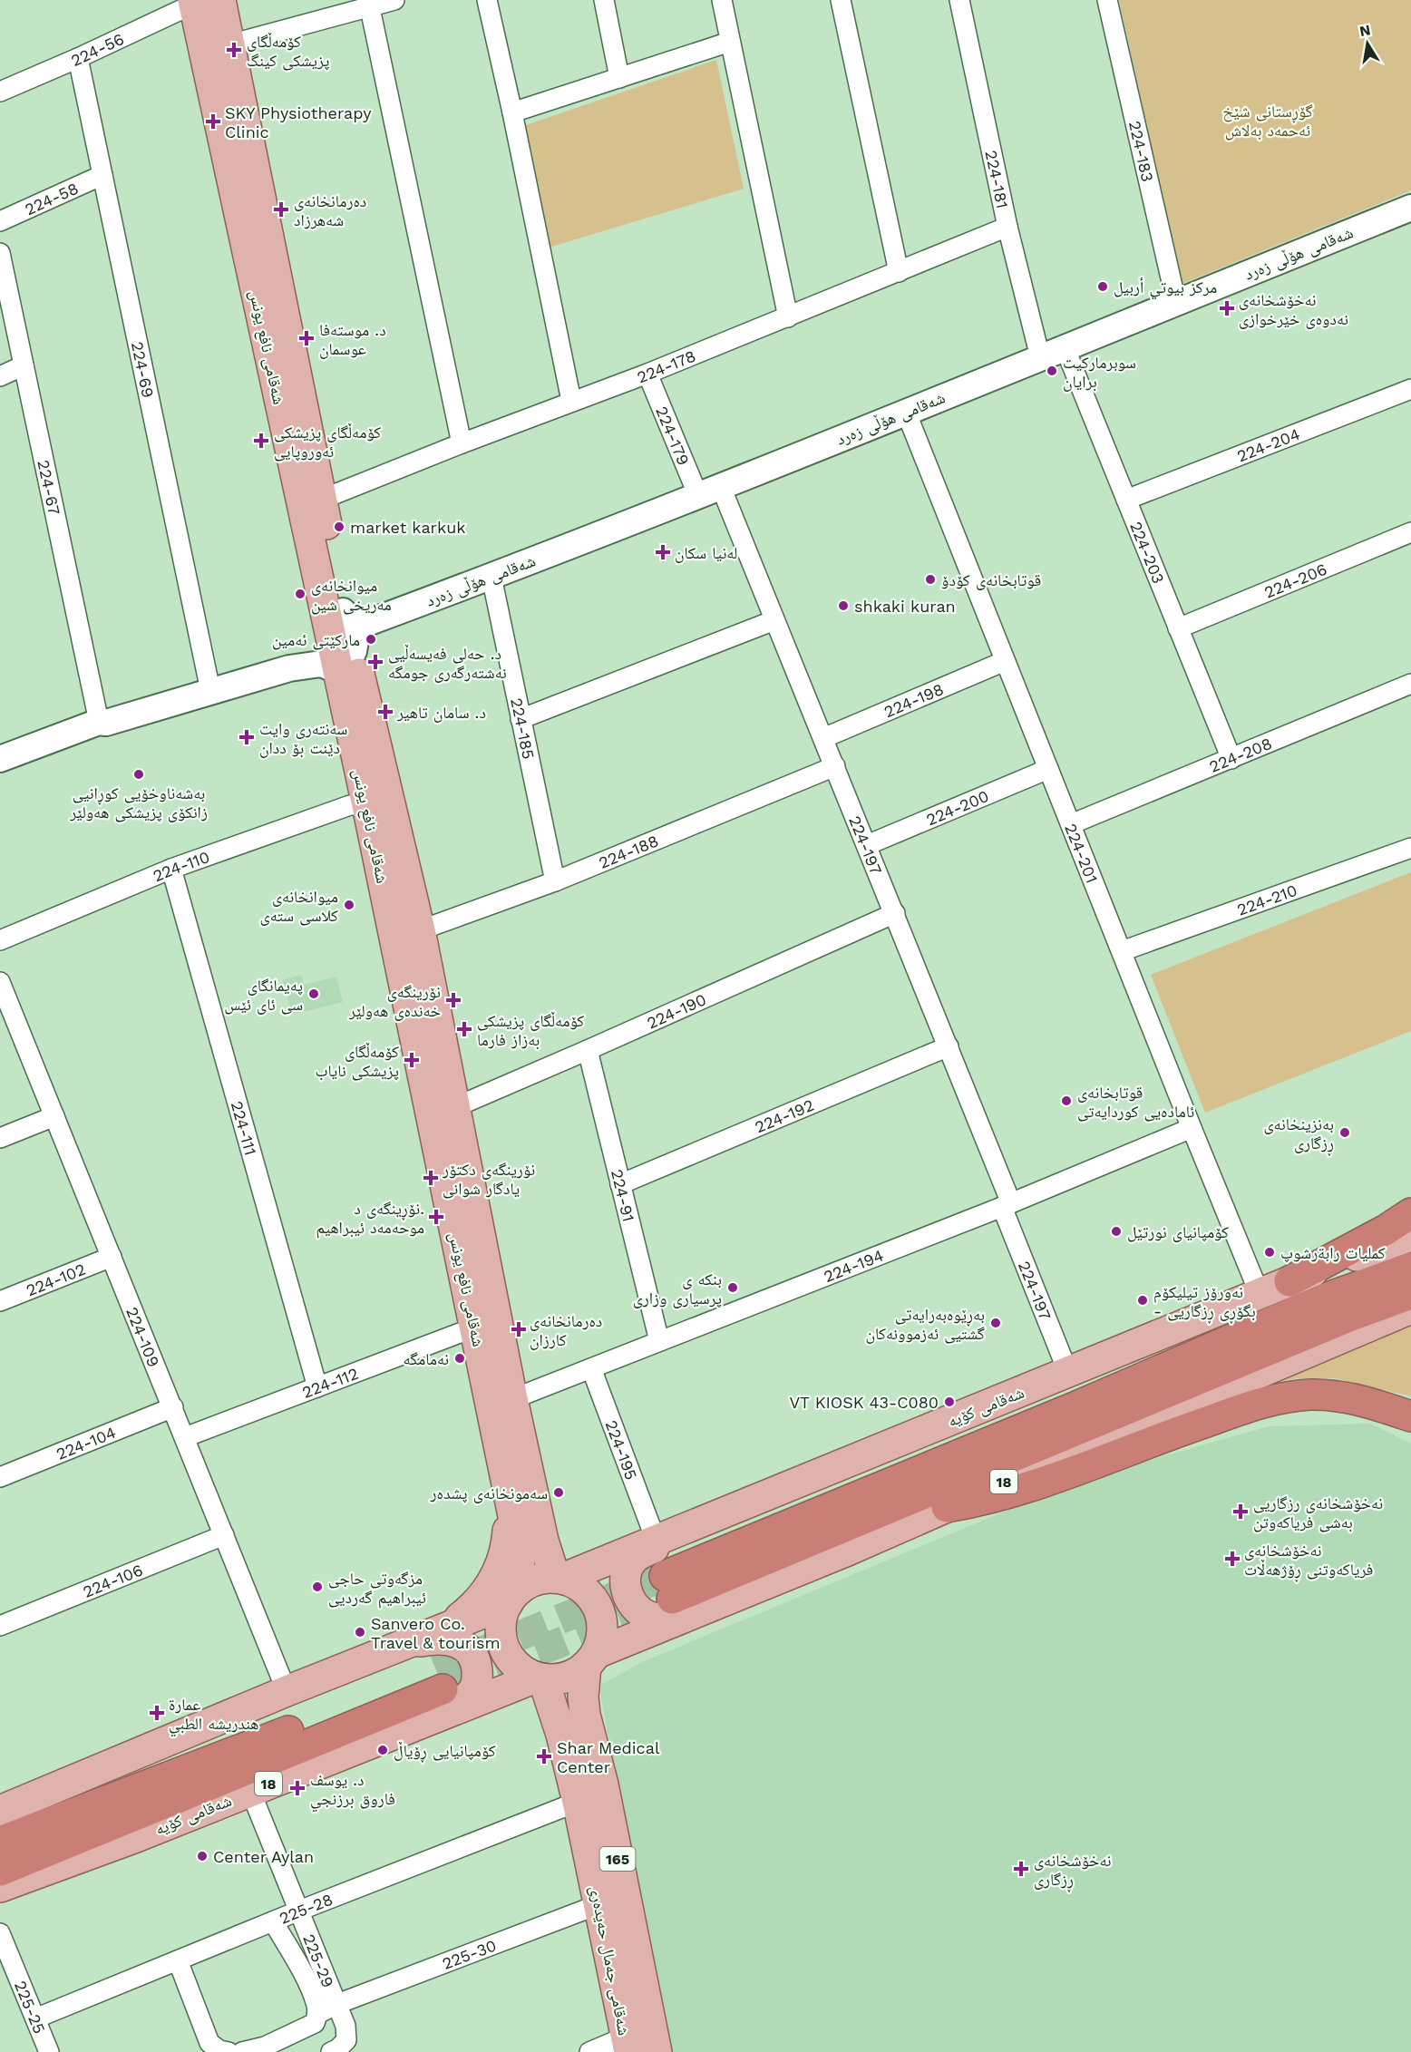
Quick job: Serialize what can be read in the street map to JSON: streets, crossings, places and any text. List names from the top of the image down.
{
  "streets": {
    "highway": ["شەقامی کۆیە"],
    "main road": [
      "شەقامی نافع یونس",
      "18",
      "165",
      "شەقامی جەمال حەیدەری"
    ],
    "street": [
      "224-56",
      "224-183",
      "224-181",
      "224-58",
      "شەقامی هۆڵی زەرد",
      "224-178",
      "224-69",
      "224-179",
      "224-204",
      "224-67",
      "224-203",
      "224-206",
      "224-198",
      "224-185",
      "224-208",
      "224-200",
      "224-197",
      "224-188",
      "224-201",
      "224-110",
      "224-210",
      "224-190",
      "224-192",
      "224-111",
      "224-91",
      "224-194",
      "224-102",
      "224-109",
      "224-112",
      "224-104",
      "224-195",
      "224-106",
      "225-28",
      "225-30",
      "225-29",
      "225-25"
    ]
  },
  "crossings": [
    ["224-56", "شەقامی نافع یونس"],
    ["224-56", "224-69"],
    ["224-183", "شەقامی هۆڵی زەرد"],
    ["224-181", "شەقامی هۆڵی زەرد"],
    ["224-181", "224-178"],
    ["224-58", "224-69"],
    ["شەقامی هۆڵی زەرد", "شەقامی نافع یونس"],
    ["شەقامی هۆڵی زەرد", "224-69"],
    ["شەقامی هۆڵی زەرد", "224-179"],
    ["شەقامی هۆڵی زەرد", "224-67"],
    ["شەقامی هۆڵی زەرد", "224-203"],
    ["شەقامی هۆڵی زەرد", "224-185"],
    ["شەقامی هۆڵی زەرد", "224-197"],
    ["شەقامی هۆڵی زەرد", "224-201"],
    ["شەقامی نافع یونس", "224-178"],
    ["شەقامی نافع یونس", "224-188"],
    ["شەقامی نافع یونس", "224-110"],
    ["شەقامی نافع یونس", "224-190"],
    ["شەقامی نافع یونس", "224-194"],
    ["شەقامی نافع یونس", "224-112"],
    ["شەقامی نافع یونس", "شەقامی کۆیە"],
    ["شەقامی نافع یونس", "شەقامی جەمال حەیدەری"],
    ["224-178", "224-179"],
    ["224-179", "224-197"],
    ["224-204", "224-203"],
    ["224-203", "224-206"],
    ["224-203", "224-208"],
    ["224-198", "224-197"],
    ["224-198", "224-201"],
    ["224-185", "224-188"],
    ["224-208", "224-201"],
    ["224-200", "224-197"],
    ["224-200", "224-201"],
    ["224-197", "224-188"],
    ["224-197", "224-190"],
    ["224-197", "224-192"],
    ["224-197", "224-194"],
    ["224-197", "شەقامی کۆیە"],
    ["224-201", "224-210"],
    ["224-201", "224-194"],
    ["224-201", "شەقامی کۆیە"],
    ["224-110", "224-111"],
    ["224-190", "224-91"],
    ["224-192", "224-91"],
    ["224-111", "224-112"],
    ["224-91", "224-194"],
    ["224-194", "224-195"],
    ["224-102", "224-109"],
    ["224-109", "224-112"],
    ["224-109", "شەقامی کۆیە"],
    ["224-109", "224-104"],
    ["224-109", "224-106"],
    ["شەقامی کۆیە", "224-195"],
    ["شەقامی کۆیە", "225-29"],
    ["شەقامی کۆیە", "شەقامی جەمال حەیدەری"],
    ["225-28", "225-29"],
    ["225-28", "شەقامی جەمال حەیدەری"],
    ["225-28", "225-25"],
    ["225-30", "225-29"],
    ["225-30", "شەقامی جەمال حەیدەری"]
  ],
  "parks": ["گۆڕستانی شێخ ئەحمەد بەلاش"],
  "places": {
    "health": [
      "کۆمەڵگای پزیشکی کینگ",
      "SKY Physiotherapy Clinic",
      "دەرمانخانەی شەهرزاد",
      "نەخۆشخانەی نەدوەی خێرخوازی",
      "د. موستەفا عوسمان",
      "کۆمەڵگای پزیشکی ئەوروپایی",
      "لەنیا سکان",
      "د. حەلی فەیسەڵیی نەشتەرگەری جومگە",
      "د. سامان تاهیر",
      "سەنتەری وایت دێنت بۆ ددان",
      "نۆرینگەی خەندەی هەولێر",
      "کۆمەڵگای پزیشکی بەزاز فارما",
      "کۆمەڵگای پزیشکی نایاب",
      "نۆرینگەی دکتۆر یادگار شوانی",
      "نۆڕینگەی د. موحەمەد ئیبراهیم",
      "دەرمانخانەی کارزان",
      "نەخۆشخانەی رزگاریی بەشی فریاکەوتن",
      "نەخۆشخانەی فریاکەوتنی ڕۆژهەڵات",
      "عمارة هندريشه الطبي",
      "Shar Medical Center",
      "د. يوسف فاروق برزنجي",
      "نەخۆشخانەی ڕزگاری"
    ],
    "other": [
      "مركز بيوتي أربيل",
      "سوبرماركيت برايان",
      "market karkuk",
      "قوتابخانەی کۆدۆ",
      "میوانخانەی مەریخی شین",
      "shkaki kuran",
      "مارکێتی ئەمین",
      "بەشەناوخۆیی کوڕانیی زانکۆی پزیشکی هەولێر",
      "میوانخانەی کلاسی ستەی",
      "پەیمانگای سی ئای ئێس",
      "قوتابخانەی ئامادەیی کوردایەتی",
      "بەنزینخانەی ڕزگاری",
      "كۆمپانیای نورتێل",
      "کملیات رابةرشوپ",
      "بنكه ى پرسيارى وزارى",
      "نەورۆز تیلیکۆم - بگۆڕی ڕزگاریی",
      "بەڕێوەبەرایەتی گشتیی ئەزموونەکان",
      "نەمامگە",
      "VT KIOSK 43-C080",
      "سەمونخانەی پشدەر",
      "مزگەوتی حاجی ئیبراهیم گەردیی",
      "Sanvero Co. Travel & tourism",
      "کۆمپانیایی ڕۆیاڵ",
      "Center Aylan"
    ]
  },
  "north": "top"
}
